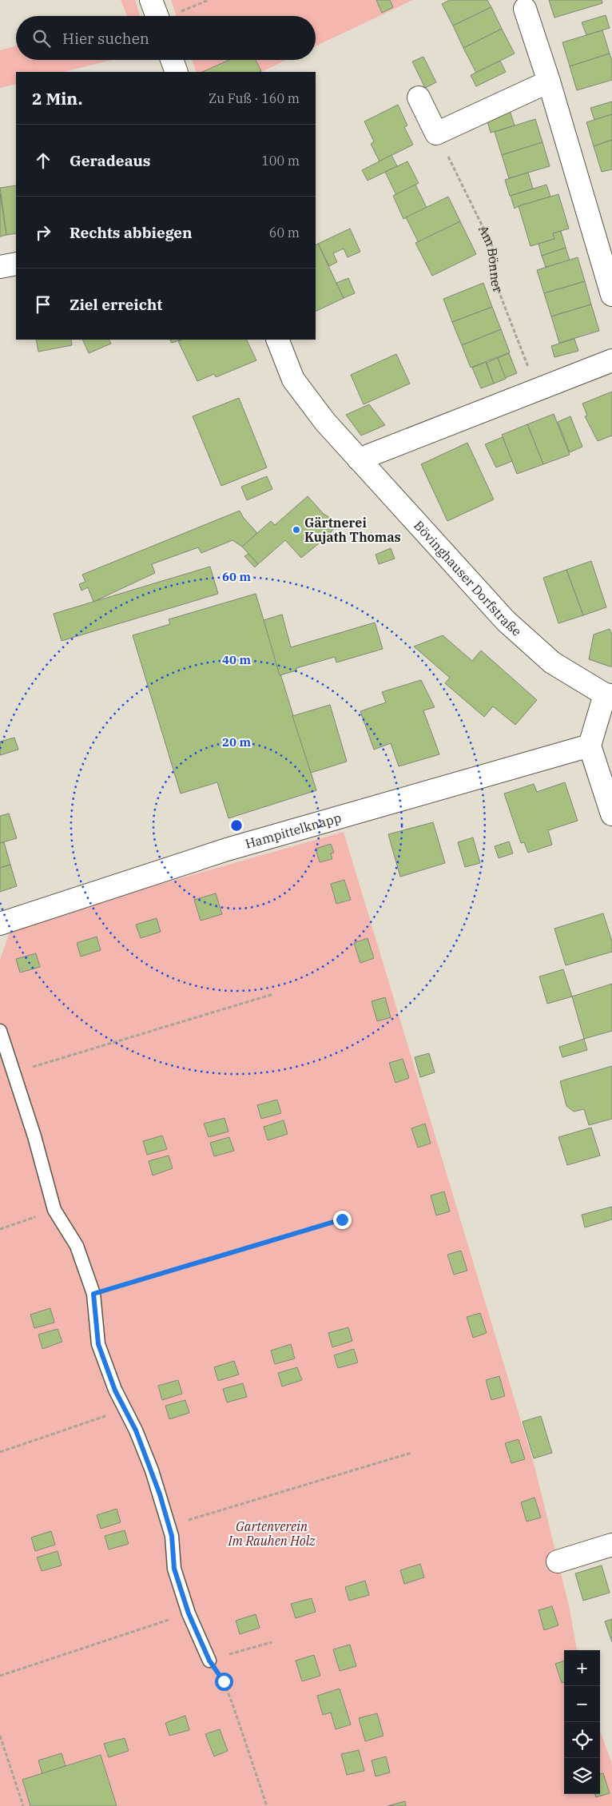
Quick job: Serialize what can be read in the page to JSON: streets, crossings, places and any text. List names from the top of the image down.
{
  "streets": {
    "street": ["Bövinghauser Dorfstraße", "Hampittelknapp"],
    "path": ["Am Bönner"]
  },
  "parks": ["Gartenverein Im Rauhen Holz"],
  "places": ["Gärtnerei Kujath Thomas"],
  "page": {
    "search": "Hier suchen",
    "heading": ["2 Min.", "Zu Fuß · 160 m"],
    "list": [
      ["Geradeaus", "100 m"],
      ["Rechts abbiegen", "60 m"],
      "Ziel erreicht"
    ],
    "map_buttons": ["+", "−"]
  },
  "rings": ["60 m", "40 m", "20 m"]
}
